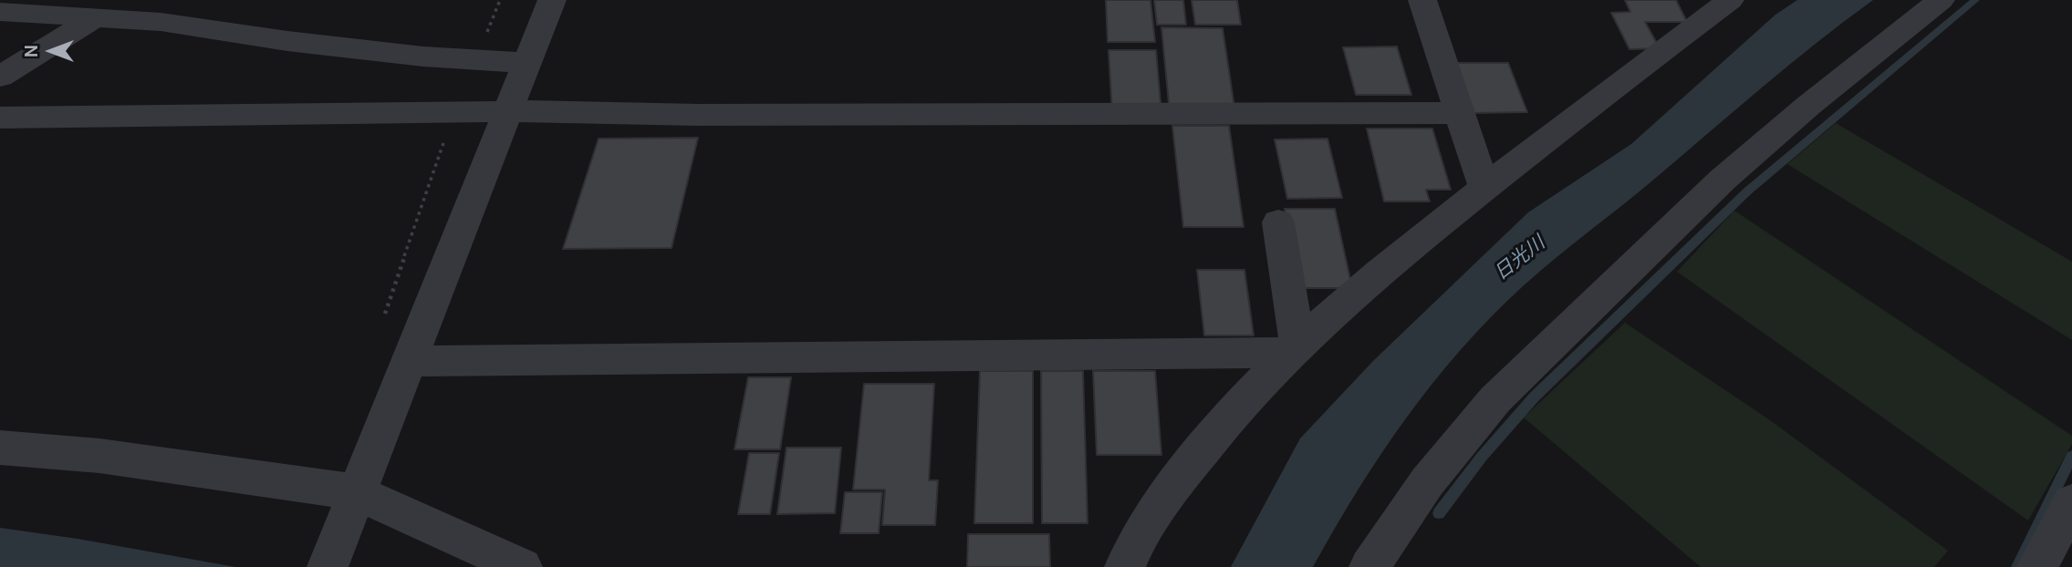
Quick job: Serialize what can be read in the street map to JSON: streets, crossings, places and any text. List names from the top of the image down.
{
  "water": ["日光川"],
  "north": "left"
}
